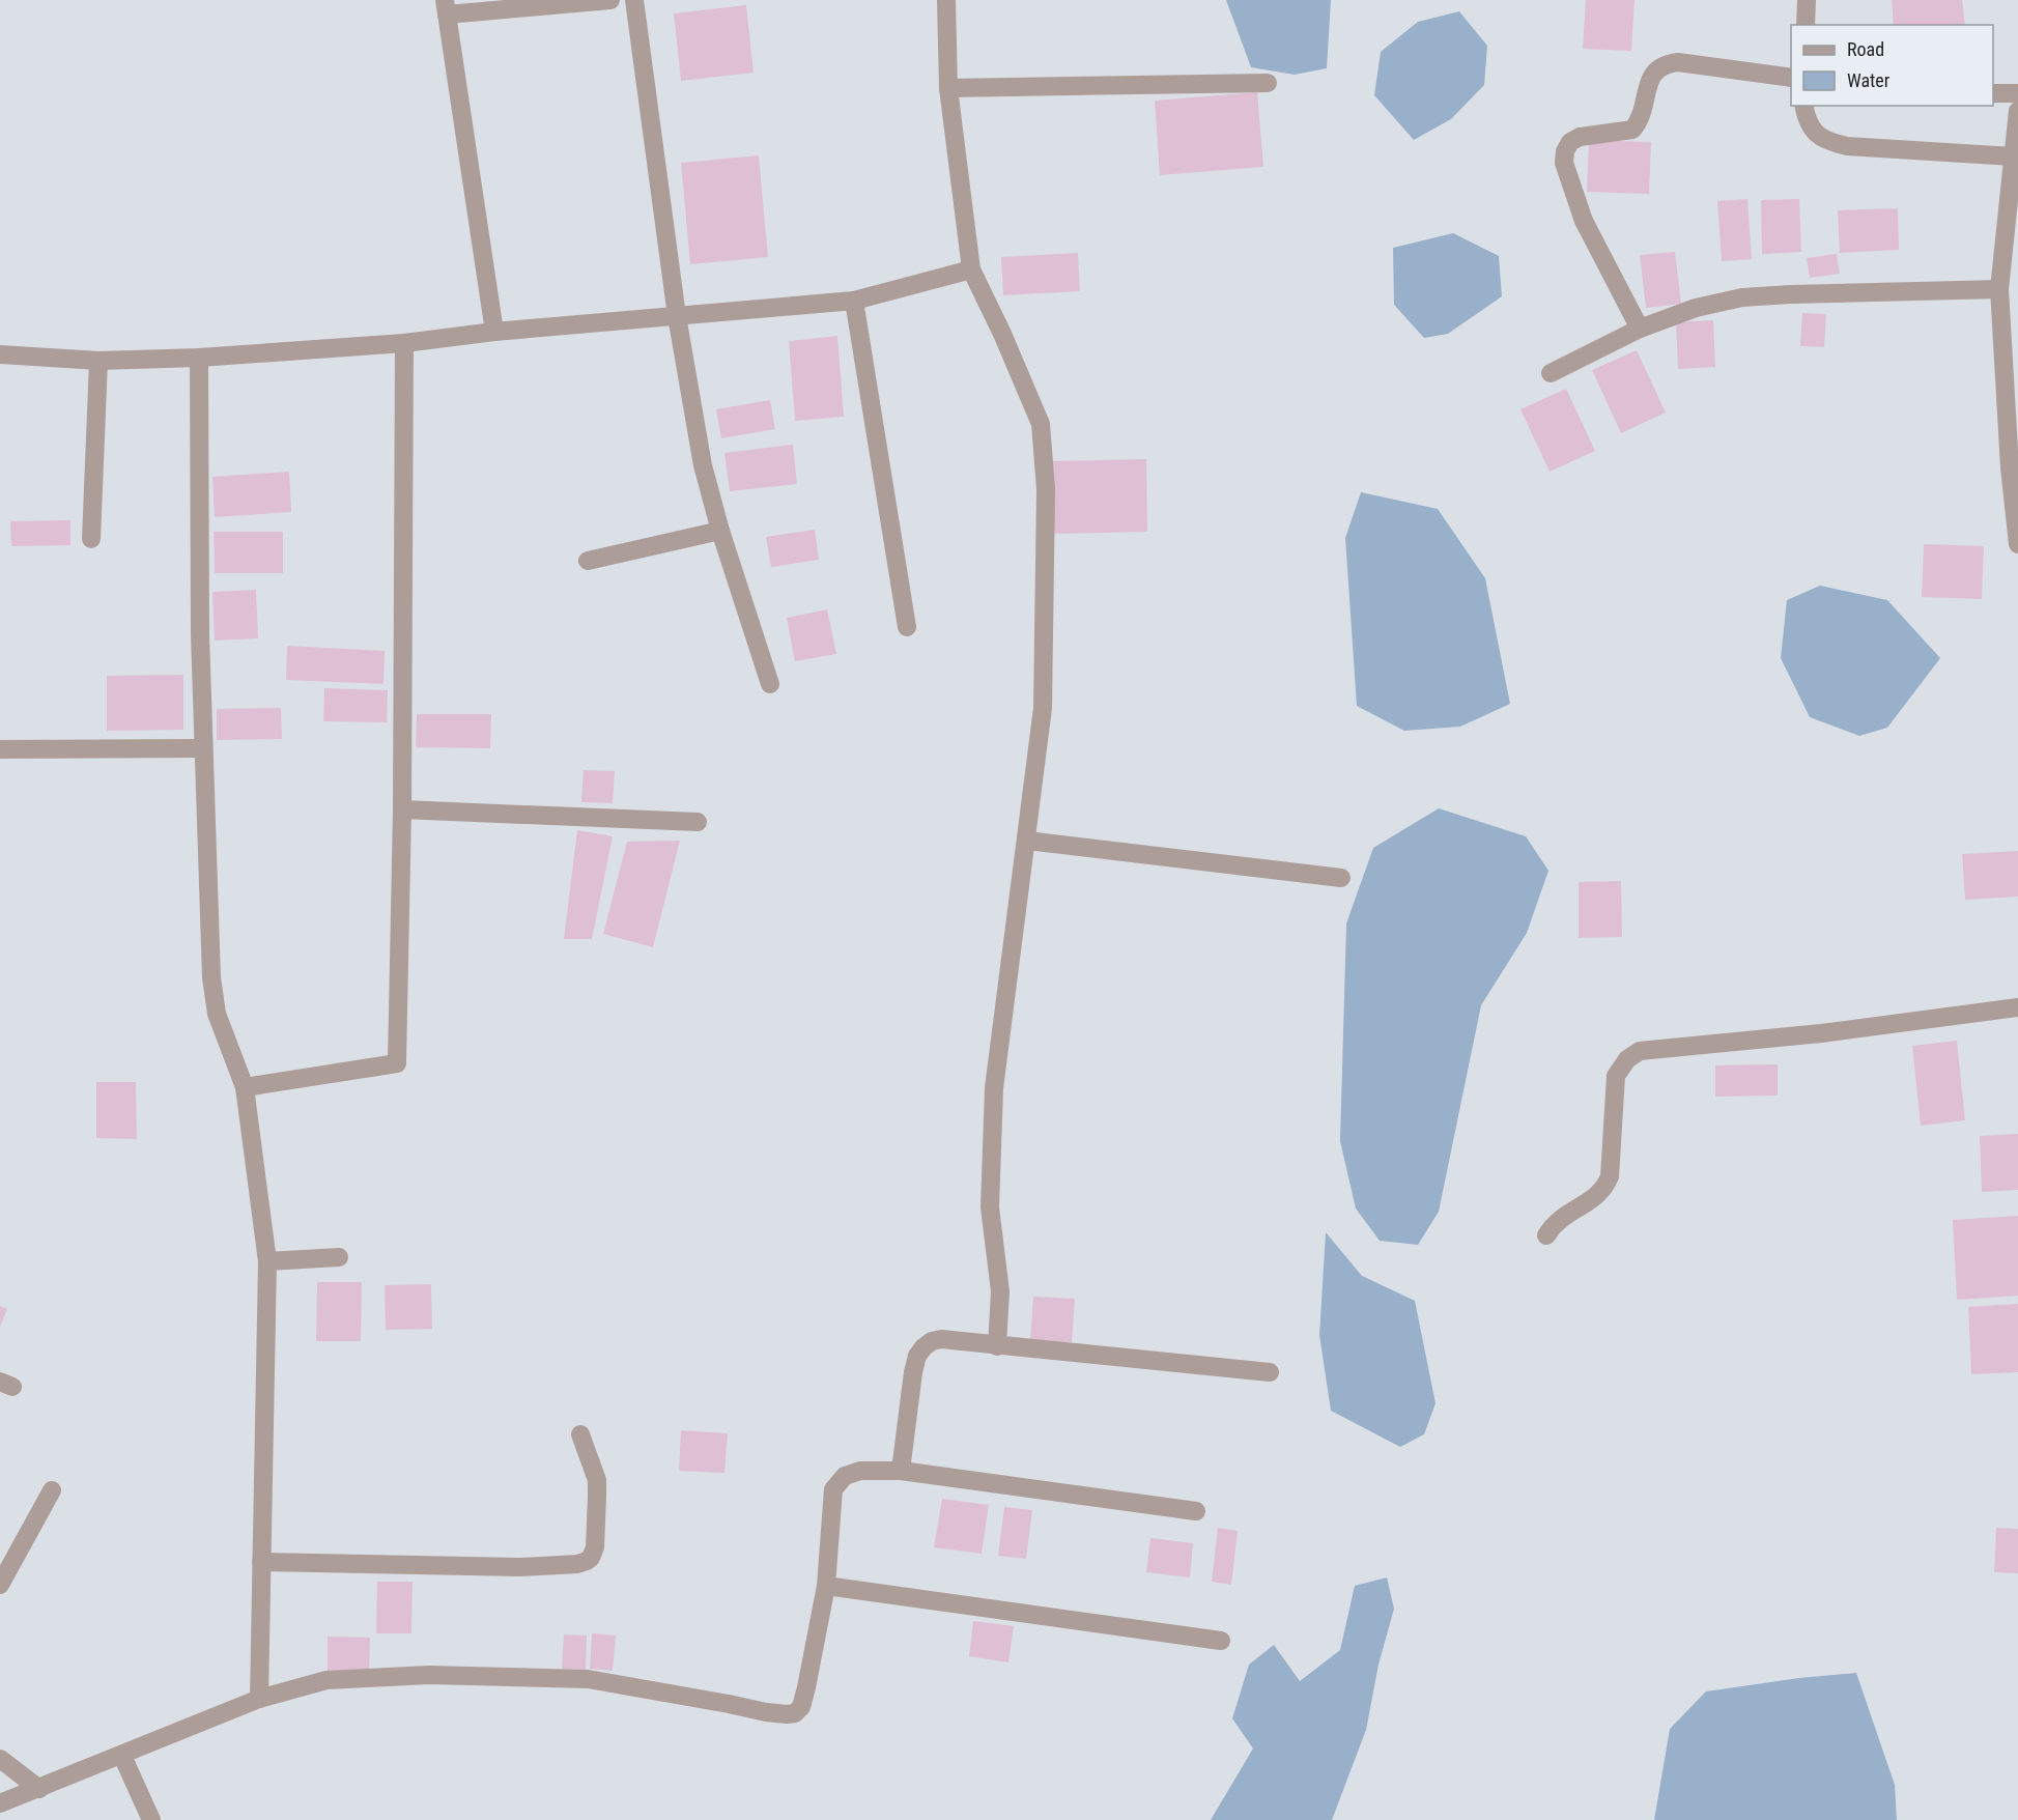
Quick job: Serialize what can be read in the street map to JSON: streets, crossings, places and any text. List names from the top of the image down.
{
  "legend": ["Road", "Water"]
}
